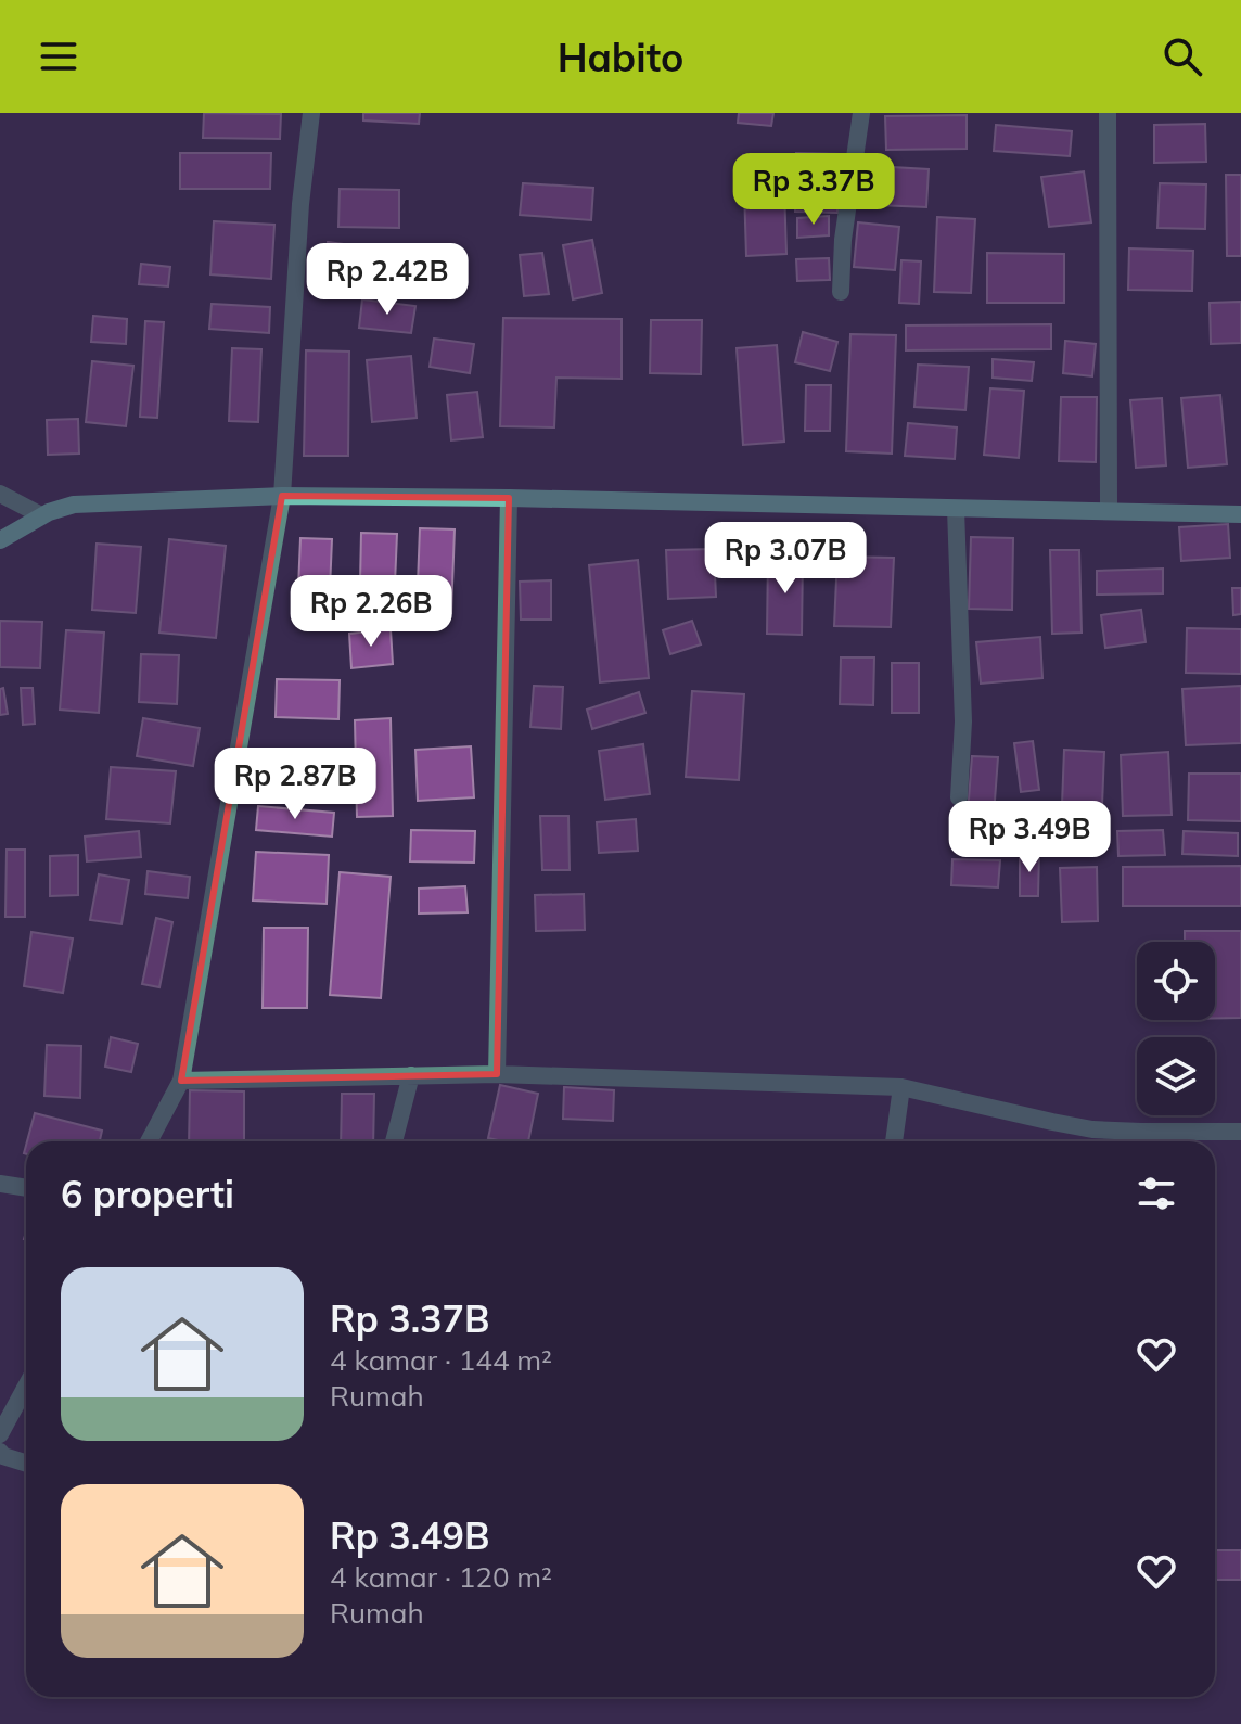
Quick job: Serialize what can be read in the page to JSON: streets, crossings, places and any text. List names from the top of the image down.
{
  "page": {
    "header": "Habito",
    "price": [
      "Rp 3.37B",
      "Rp 2.42B",
      "Rp 3.07B",
      "Rp 2.26B",
      "Rp 2.87B",
      "Rp 3.49B"
    ],
    "heading": "6 properti",
    "list": [
      {
        "name": "Rp 3.37B",
        "note": "4 kamar · 144 m² · Rumah"
      },
      {
        "name": "Rp 3.49B",
        "note": "4 kamar · 120 m² · Rumah"
      }
    ]
  }
}
